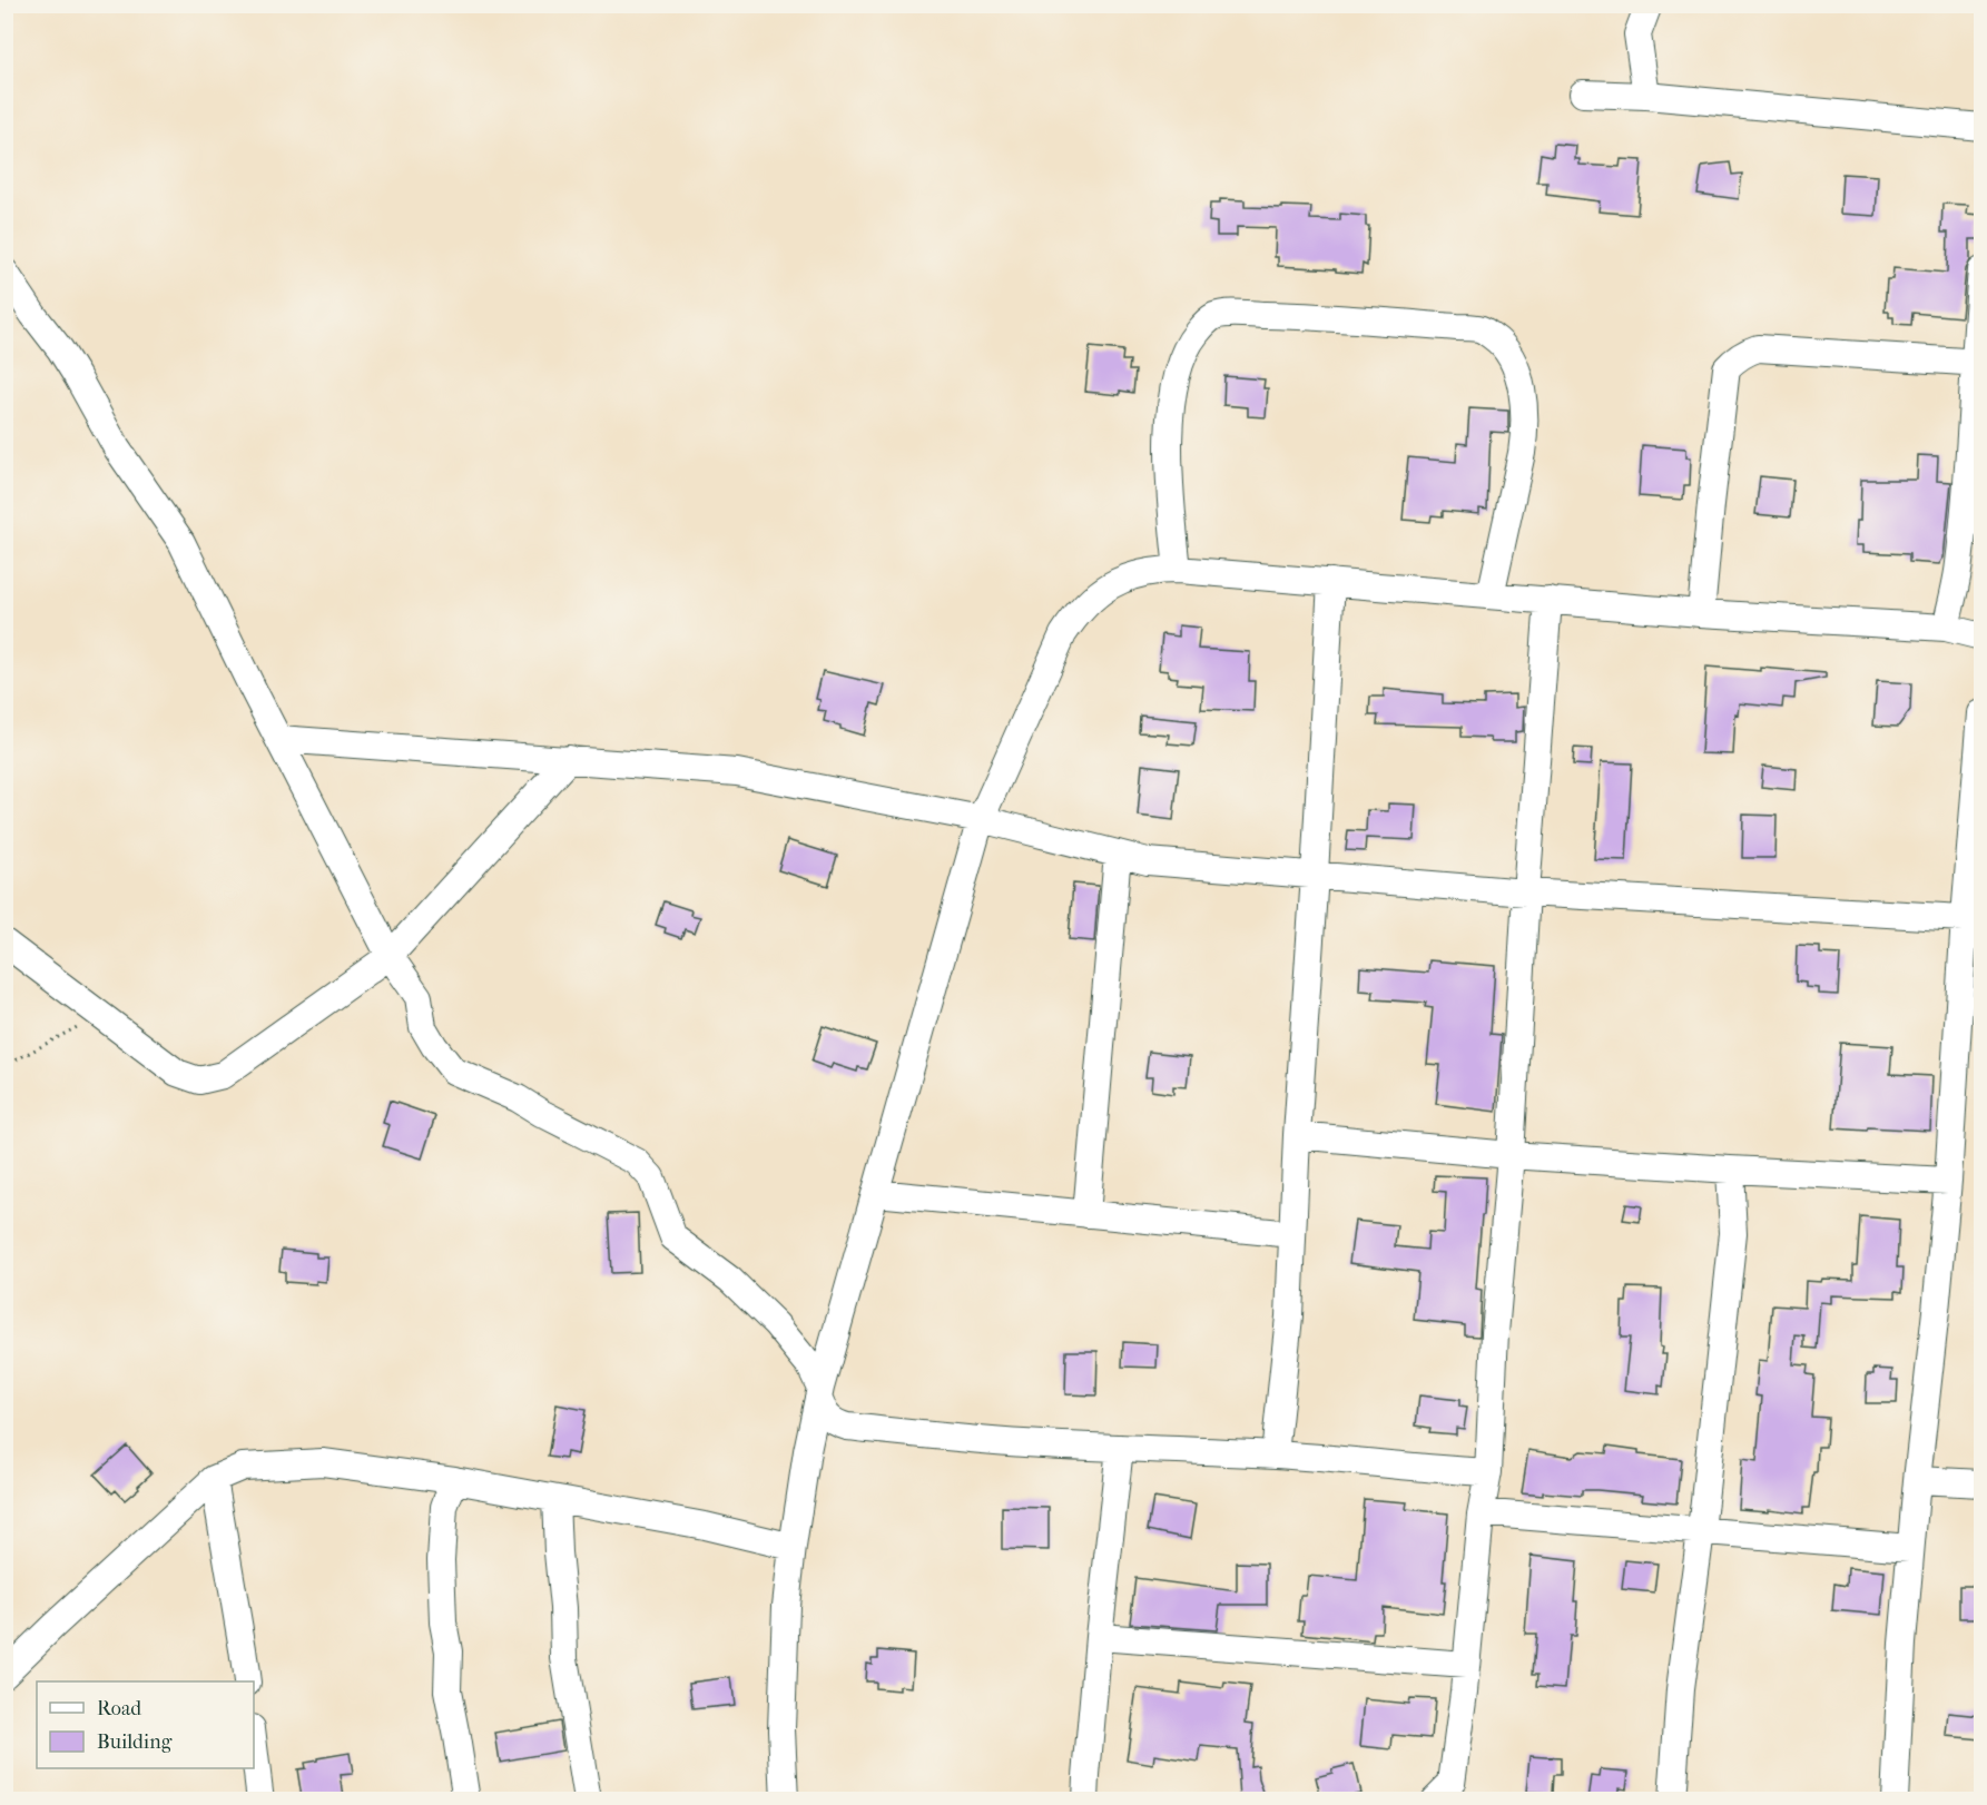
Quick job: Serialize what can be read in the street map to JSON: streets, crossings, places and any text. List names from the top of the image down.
{
  "legend": ["Road", "Building"]
}
